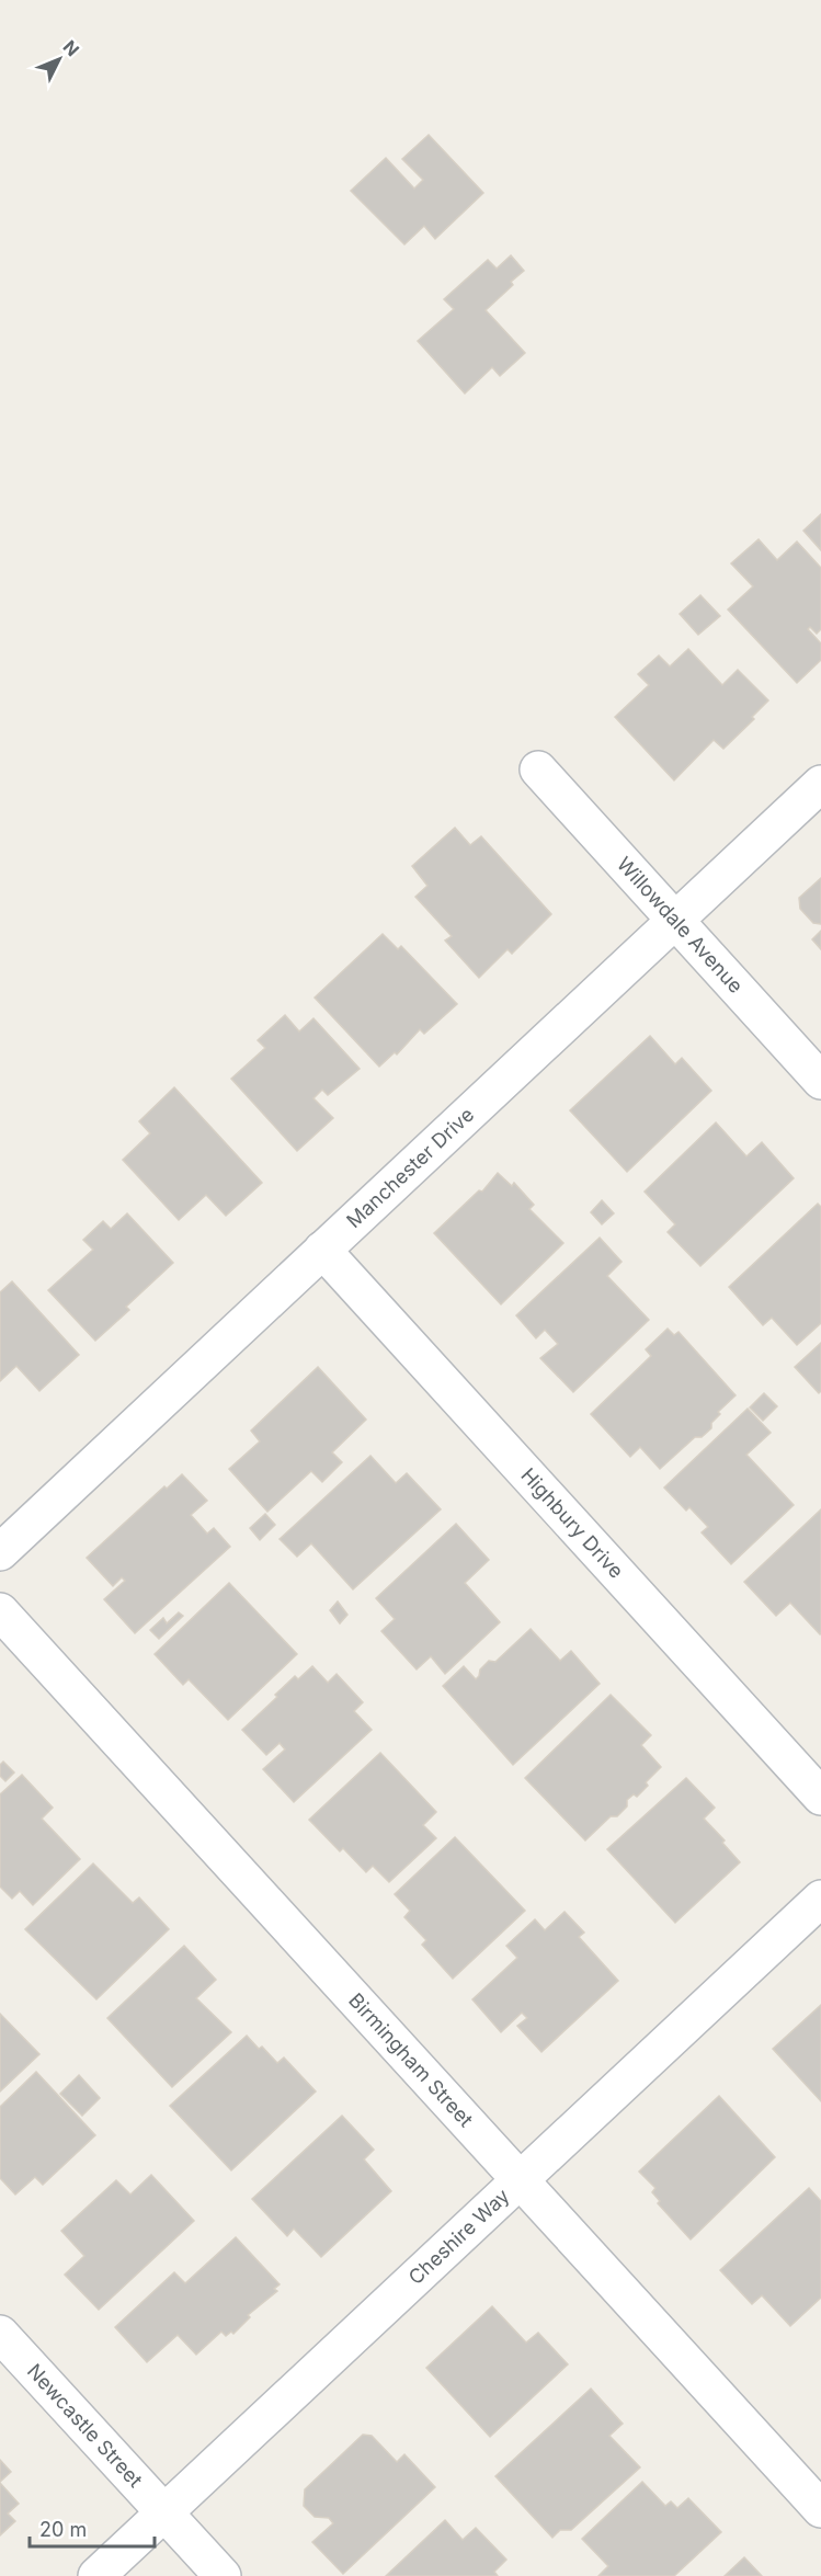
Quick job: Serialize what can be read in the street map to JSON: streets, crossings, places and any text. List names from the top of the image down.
{
  "streets": {
    "street": [
      "Willowdale Avenue",
      "Manchester Drive",
      "Highbury Drive",
      "Birmingham Street",
      "Cheshire Way",
      "Newcastle Street"
    ]
  },
  "crossings": [
    ["Willowdale Avenue", "Manchester Drive"],
    ["Manchester Drive", "Highbury Drive"],
    ["Birmingham Street", "Cheshire Way"],
    ["Cheshire Way", "Newcastle Street"]
  ],
  "scale_bar": "20 m",
  "north": "top right"
}
